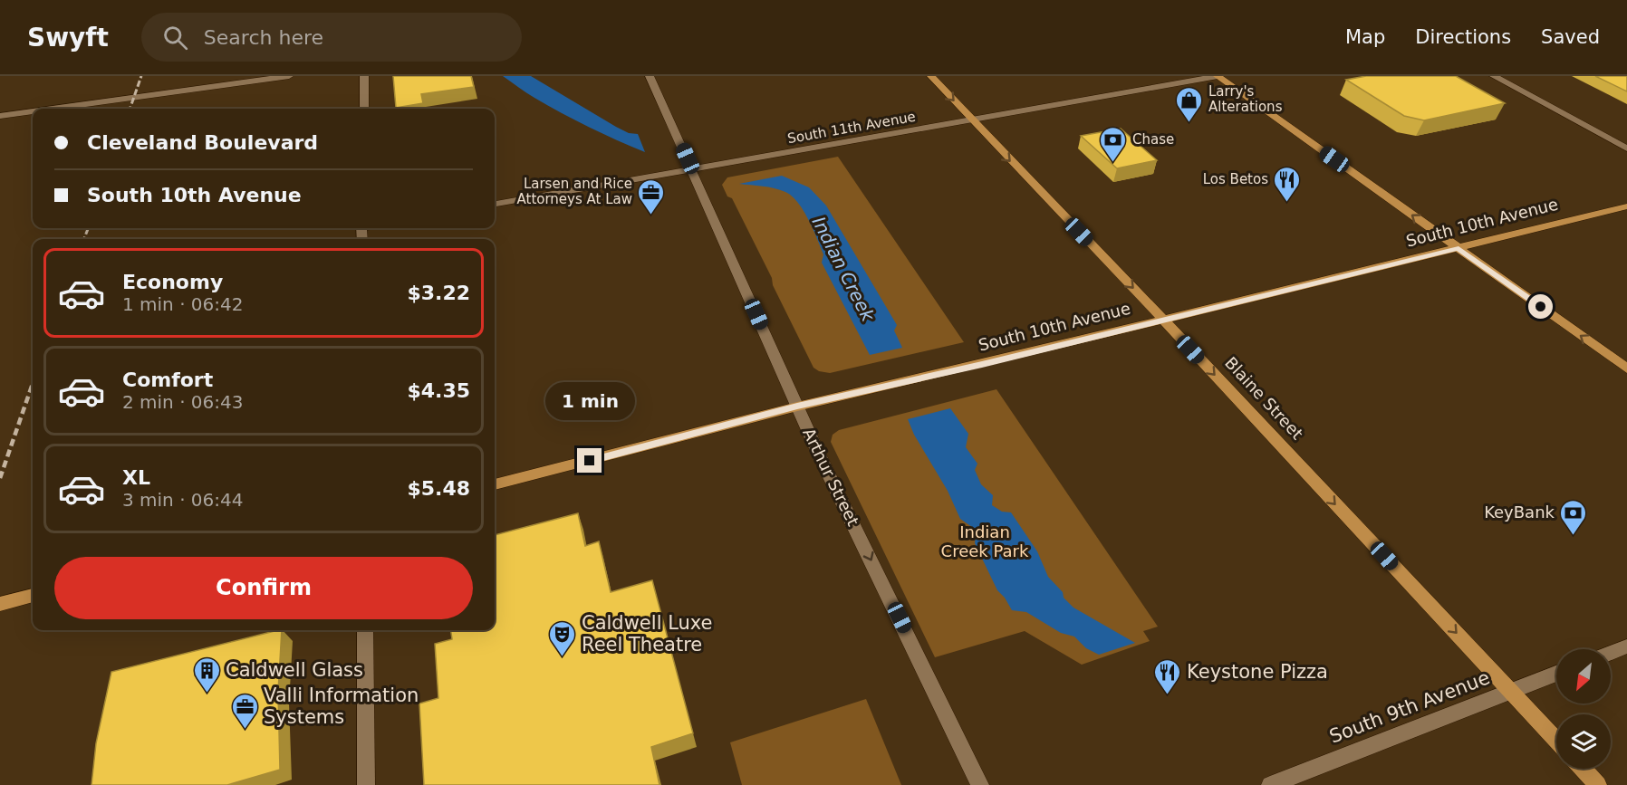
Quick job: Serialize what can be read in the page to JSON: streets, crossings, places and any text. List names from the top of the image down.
{
  "streets": {
    "main road": ["South 10th Avenue", "Blaine Street"],
    "street": ["South 11th Avenue", "Arthur Street", "South 9th Avenue"]
  },
  "crossings": [
    ["South 11th Avenue", "Blaine Street"],
    ["South 11th Avenue", "Arthur Street"],
    ["South 10th Avenue", "Blaine Street"],
    ["South 10th Avenue", "Arthur Street"],
    ["Blaine Street", "South 9th Avenue"]
  ],
  "one_way": ["Blaine Street", "Arthur Street"],
  "water": ["Indian Creek"],
  "parks": ["Indian Creek Park"],
  "places": {
    "shop": ["Larry's Alterations"],
    "bank": ["Chase", "KeyBank"],
    "restaurant": ["Los Betos", "Keystone Pizza"],
    "office": ["Larsen and Rice Attorneys At Law", "Valli Information Systems"],
    "theatre": ["Caldwell Luxe Reel Theatre"],
    "building": ["Caldwell Glass"]
  },
  "north": "bottom left",
  "page": {
    "header": "Swyft",
    "search": "Search here",
    "nav": ["Map", "Directions", "Saved"],
    "banner": ["Cleveland Boulevard", "South 10th Avenue"],
    "list": [
      {
        "name": "Economy",
        "note": "1 min · 06:42",
        "value": "$3.22"
      },
      {
        "name": "Comfort",
        "note": "2 min · 06:43",
        "value": "$4.35"
      },
      {
        "name": "XL",
        "note": "3 min · 06:44",
        "value": "$5.48"
      }
    ],
    "bubble": "1 min",
    "buttons": "Confirm"
  }
}
